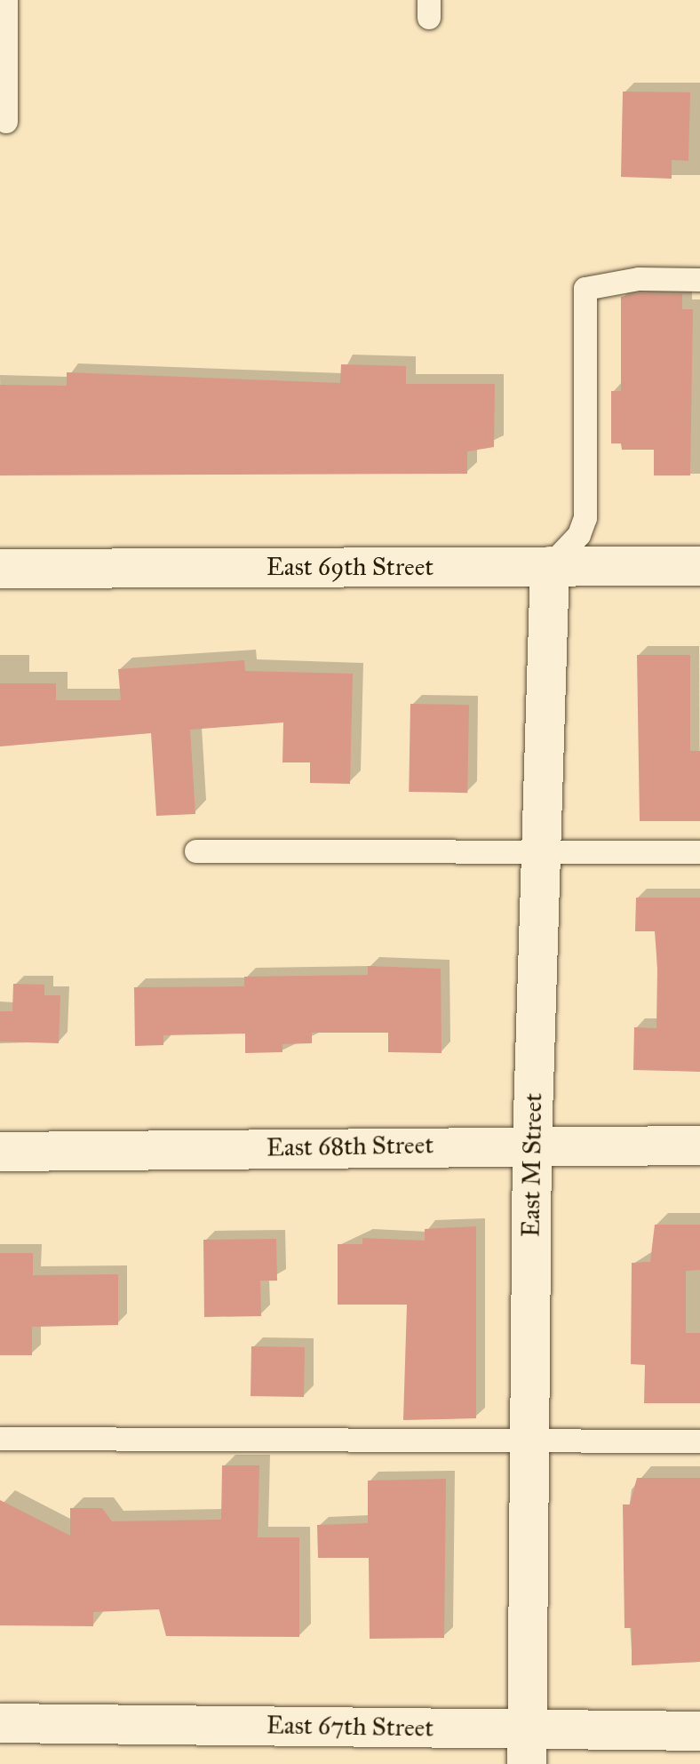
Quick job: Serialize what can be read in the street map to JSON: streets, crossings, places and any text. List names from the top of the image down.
{
  "streets": {
    "street": [
      "East 69th Street",
      "East 68th Street",
      "East M Street",
      "East 67th Street"
    ]
  },
  "crossings": [
    ["East 69th Street", "East M Street"],
    ["East 68th Street", "East M Street"],
    ["East M Street", "East 67th Street"]
  ]
}
